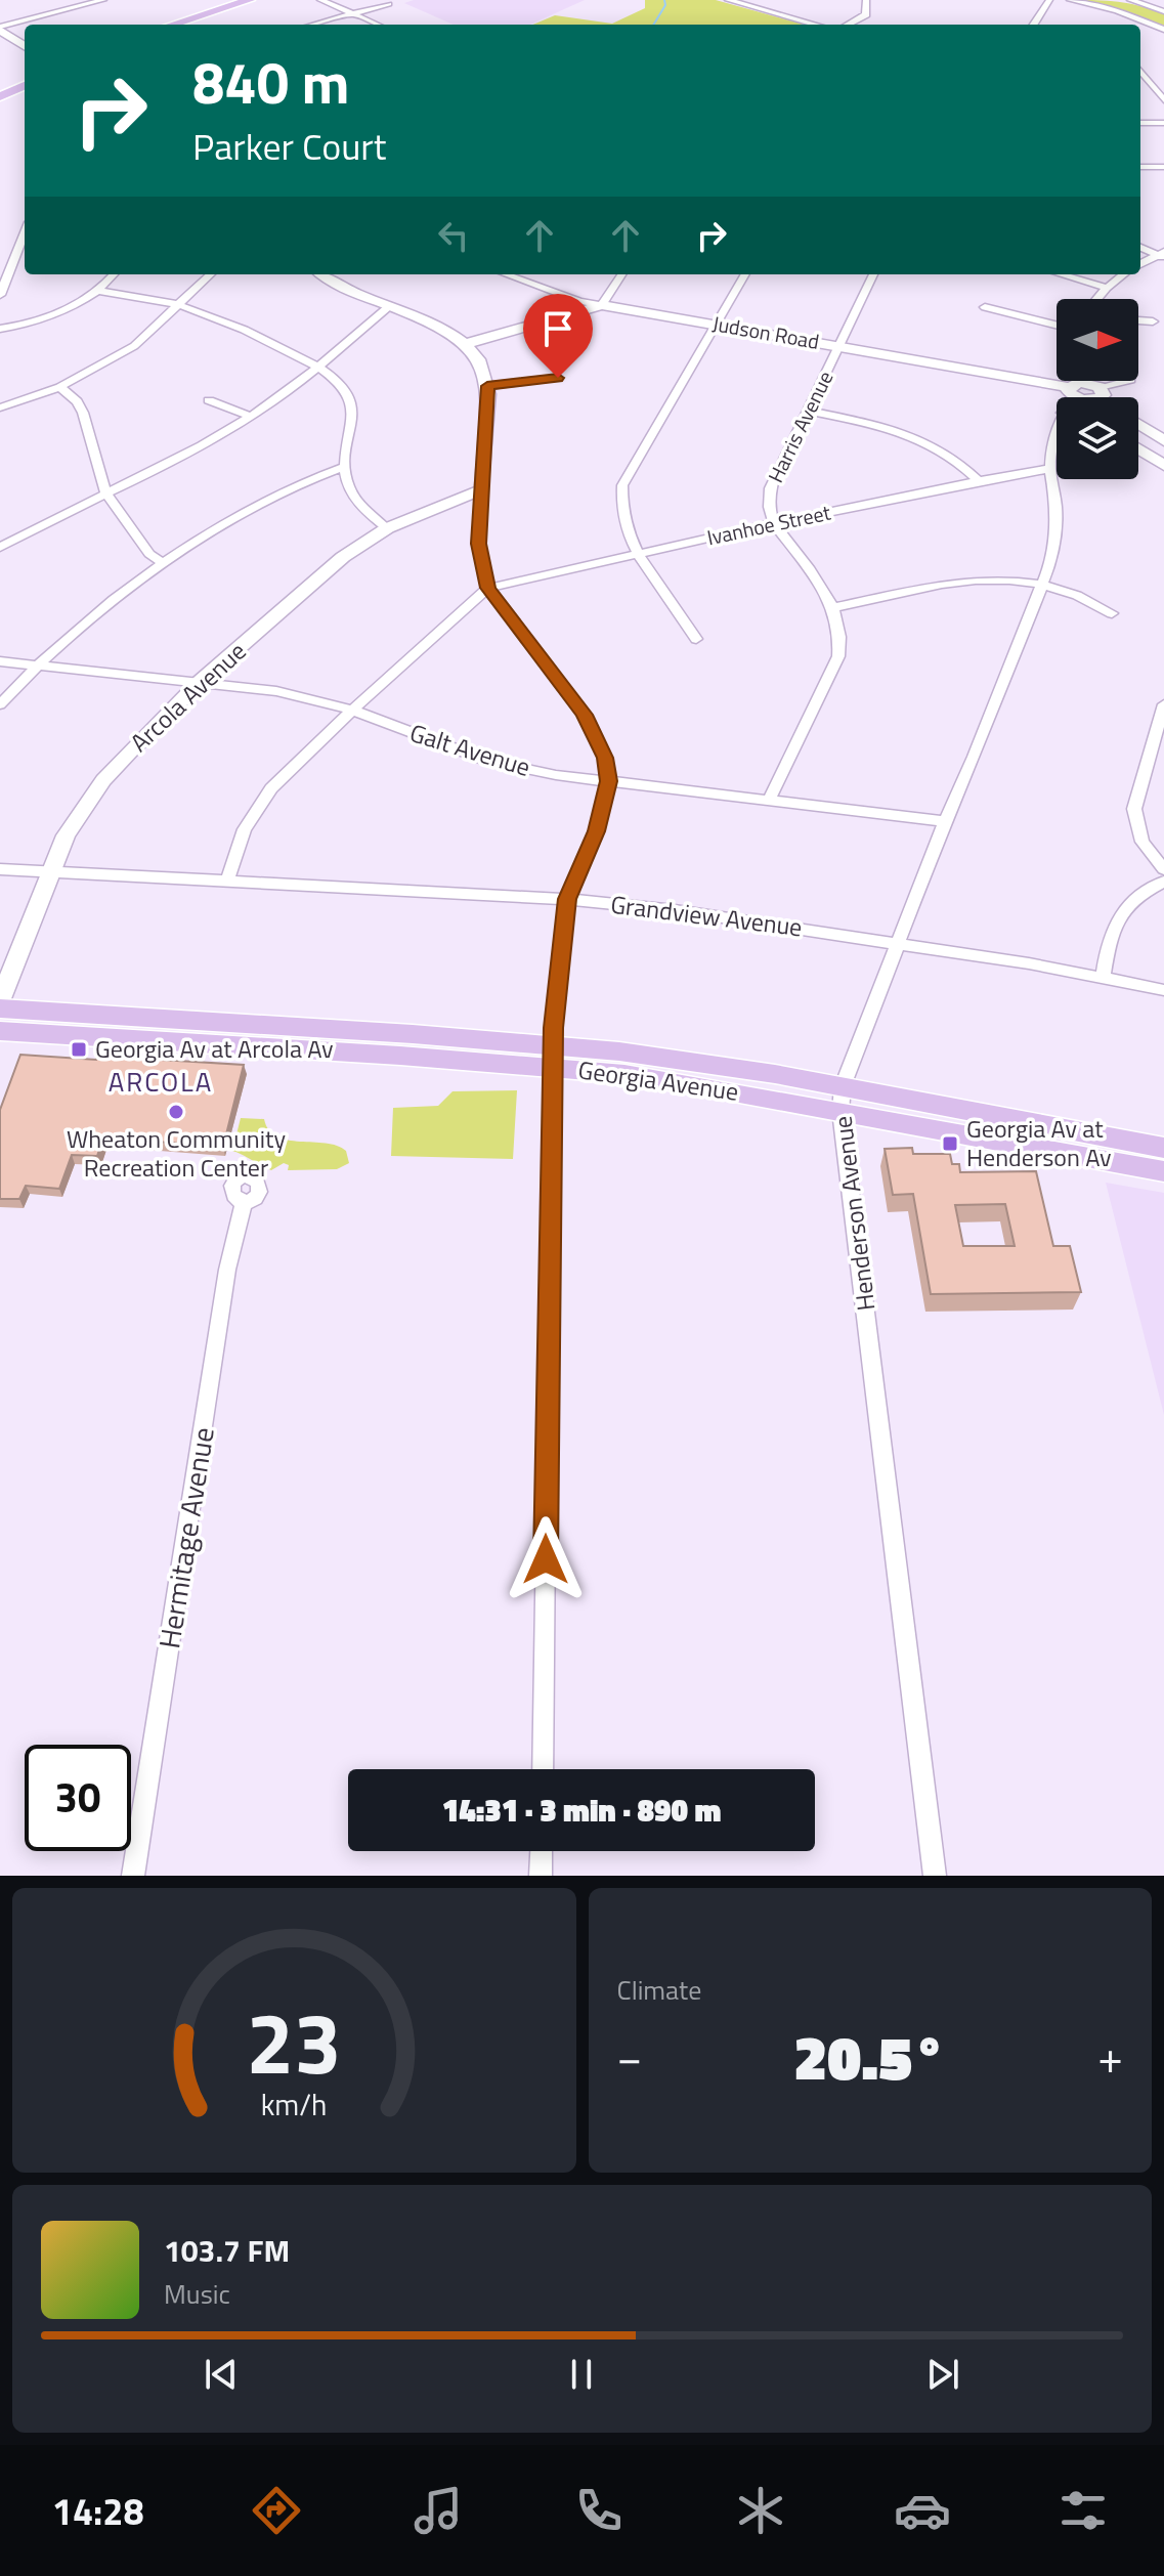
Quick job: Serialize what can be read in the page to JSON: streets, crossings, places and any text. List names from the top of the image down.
{
  "streets": {
    "main road": ["Georgia Avenue"],
    "street": [
      "Judson Road",
      "Harris Avenue",
      "Ivanhoe Street",
      "Arcola Avenue",
      "Galt Avenue",
      "Grandview Avenue",
      "Henderson Avenue",
      "Hermitage Avenue"
    ]
  },
  "crossings": [
    ["Judson Road", "Harris Avenue"],
    ["Harris Avenue", "Ivanhoe Street"],
    ["Ivanhoe Street", "Henderson Avenue"],
    ["Arcola Avenue", "Galt Avenue"],
    ["Arcola Avenue", "Grandview Avenue"],
    ["Galt Avenue", "Henderson Avenue"],
    ["Grandview Avenue", "Henderson Avenue"],
    ["Georgia Avenue", "Henderson Avenue"]
  ],
  "districts": ["ARCOLA"],
  "places": {
    "transit": ["Georgia Av at Arcola Av", "Georgia Av at Henderson Av"],
    "other": ["Wheaton Community Recreation Center"]
  },
  "north": "right",
  "page": {
    "turn": ["840 m", "Parker Court"],
    "limit": "30",
    "trip": "14:31 · 3 min · 890 m",
    "tile": "Climate",
    "heat": ["−", "20.5°", "+"],
    "song": ["103.7 FM", "Music"],
    "tabs": "14:28",
    "gauge": ["23", "km/h"]
  }
}
